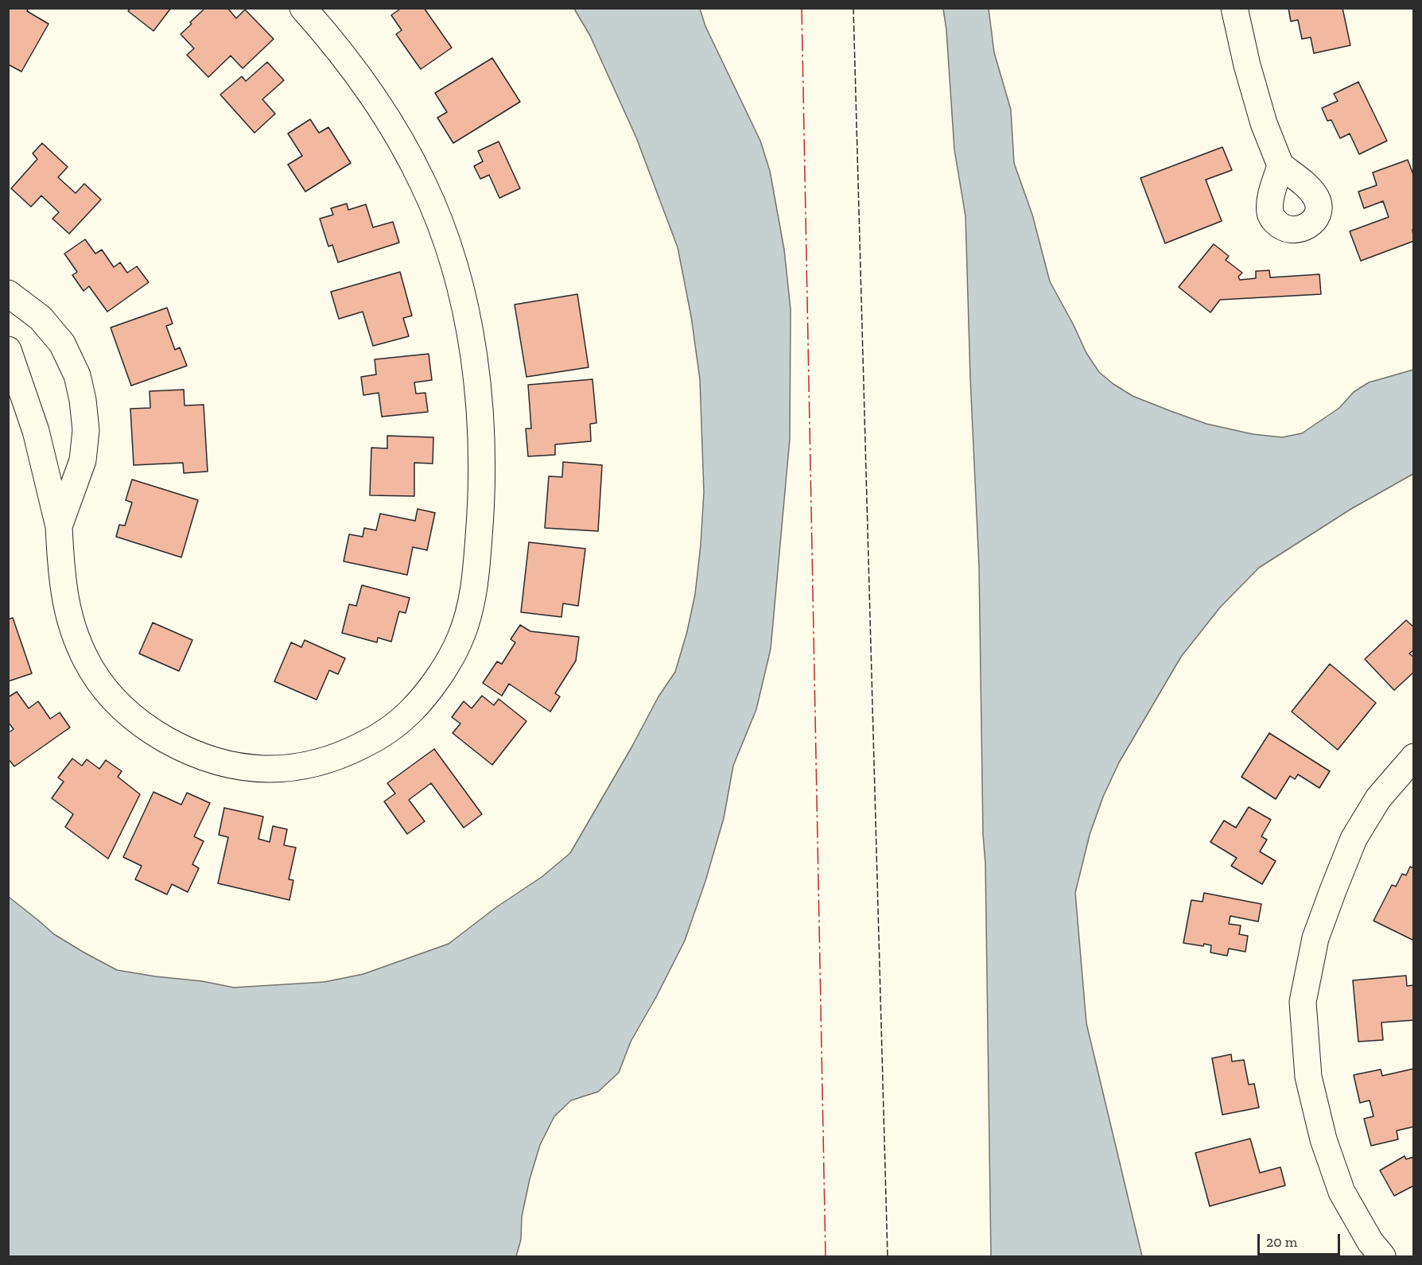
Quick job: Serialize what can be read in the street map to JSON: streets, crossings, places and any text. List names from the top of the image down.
{
  "scale_bar": "20 m"
}
